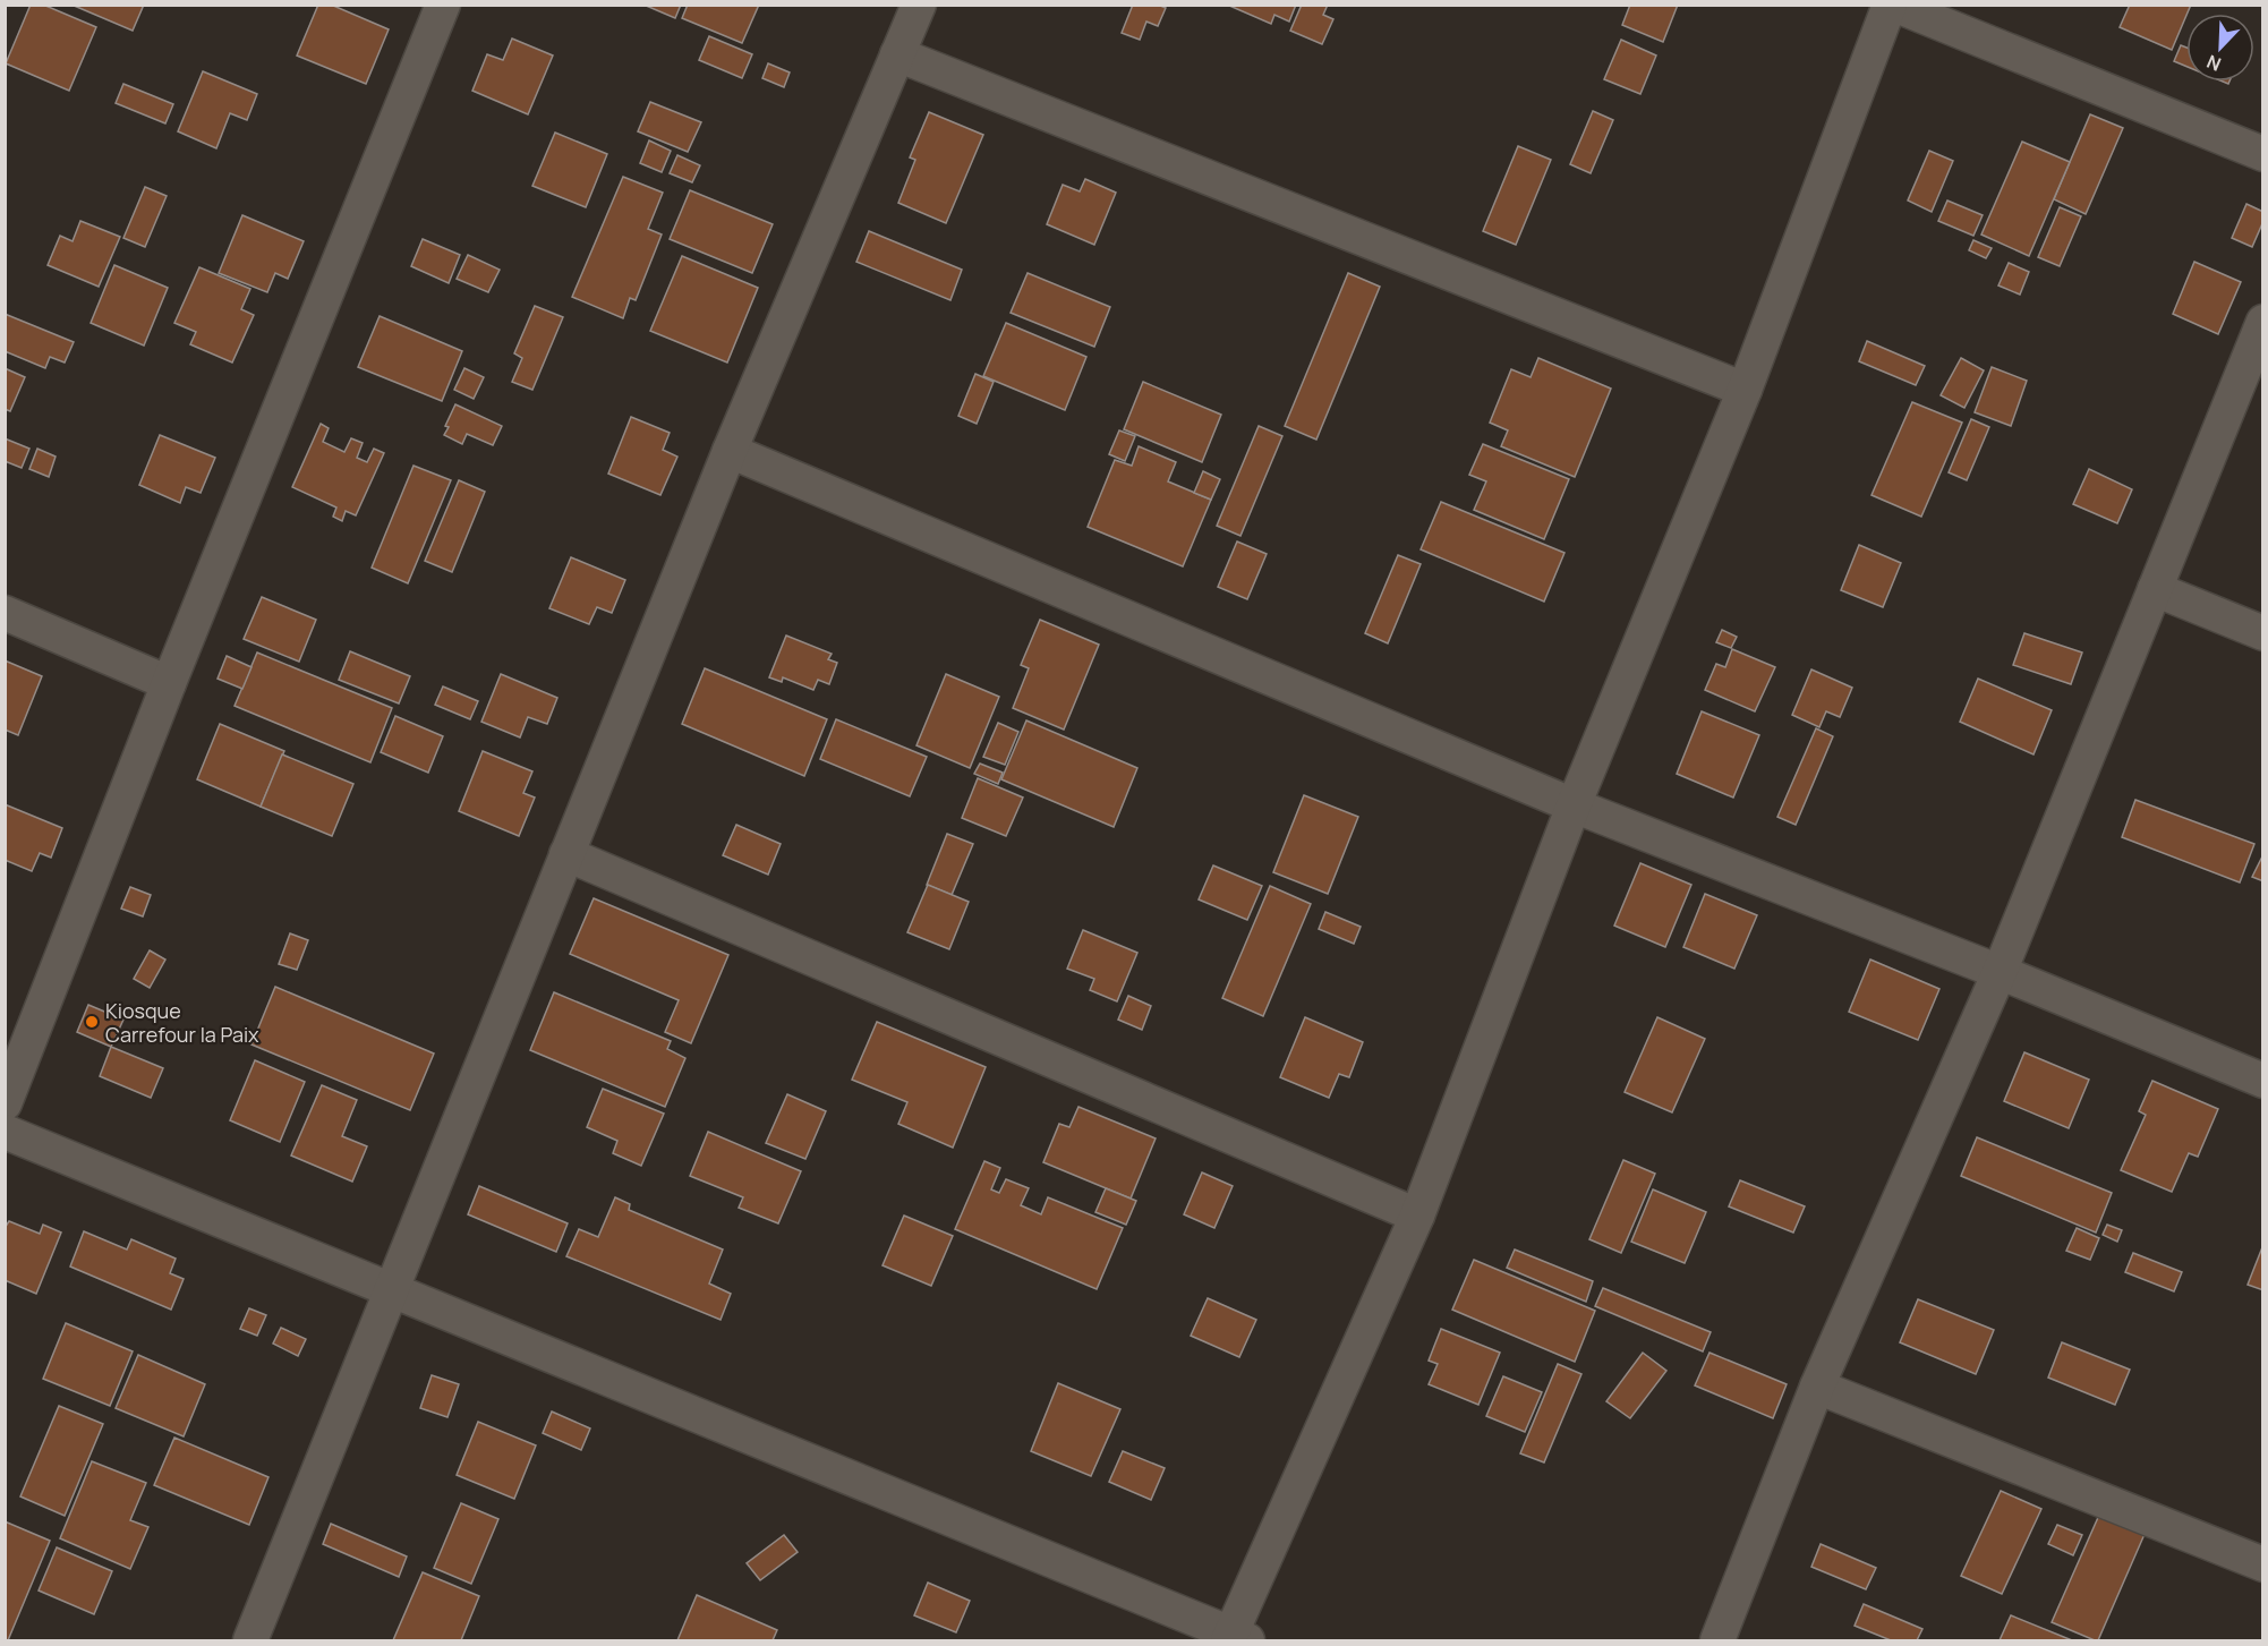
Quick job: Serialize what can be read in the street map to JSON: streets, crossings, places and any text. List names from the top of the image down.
{
  "places": ["Kiosque Carrefour la Paix"],
  "north": "bottom left"
}
